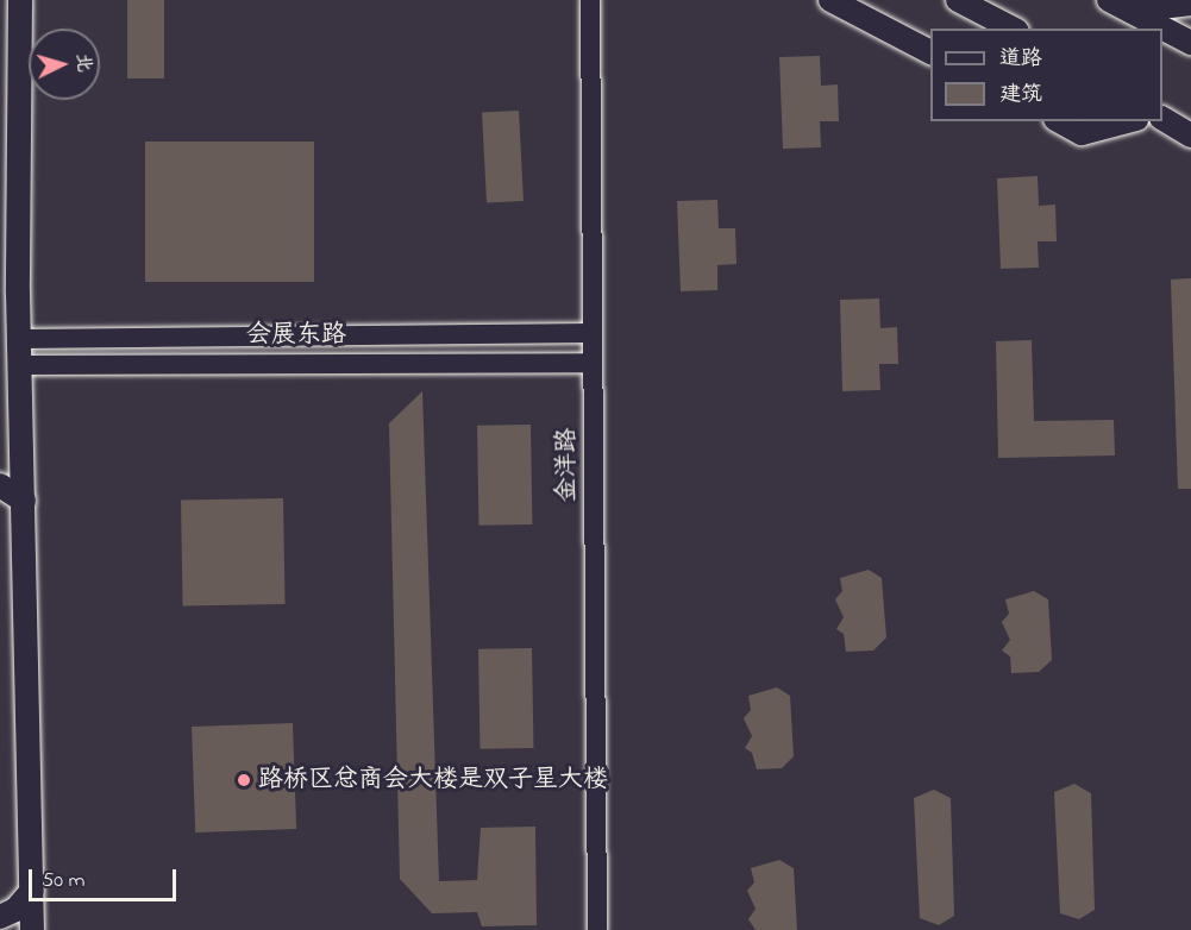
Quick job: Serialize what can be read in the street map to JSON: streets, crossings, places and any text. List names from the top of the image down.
{
  "streets": {
    "street": ["会展东路", "金洋路"]
  },
  "crossings": [
    ["会展东路", "金洋路"]
  ],
  "places": ["路桥区总商会大楼是双子星大楼"],
  "legend": ["道路", "建筑"],
  "scale_bar": "50 m",
  "north": "right"
}
